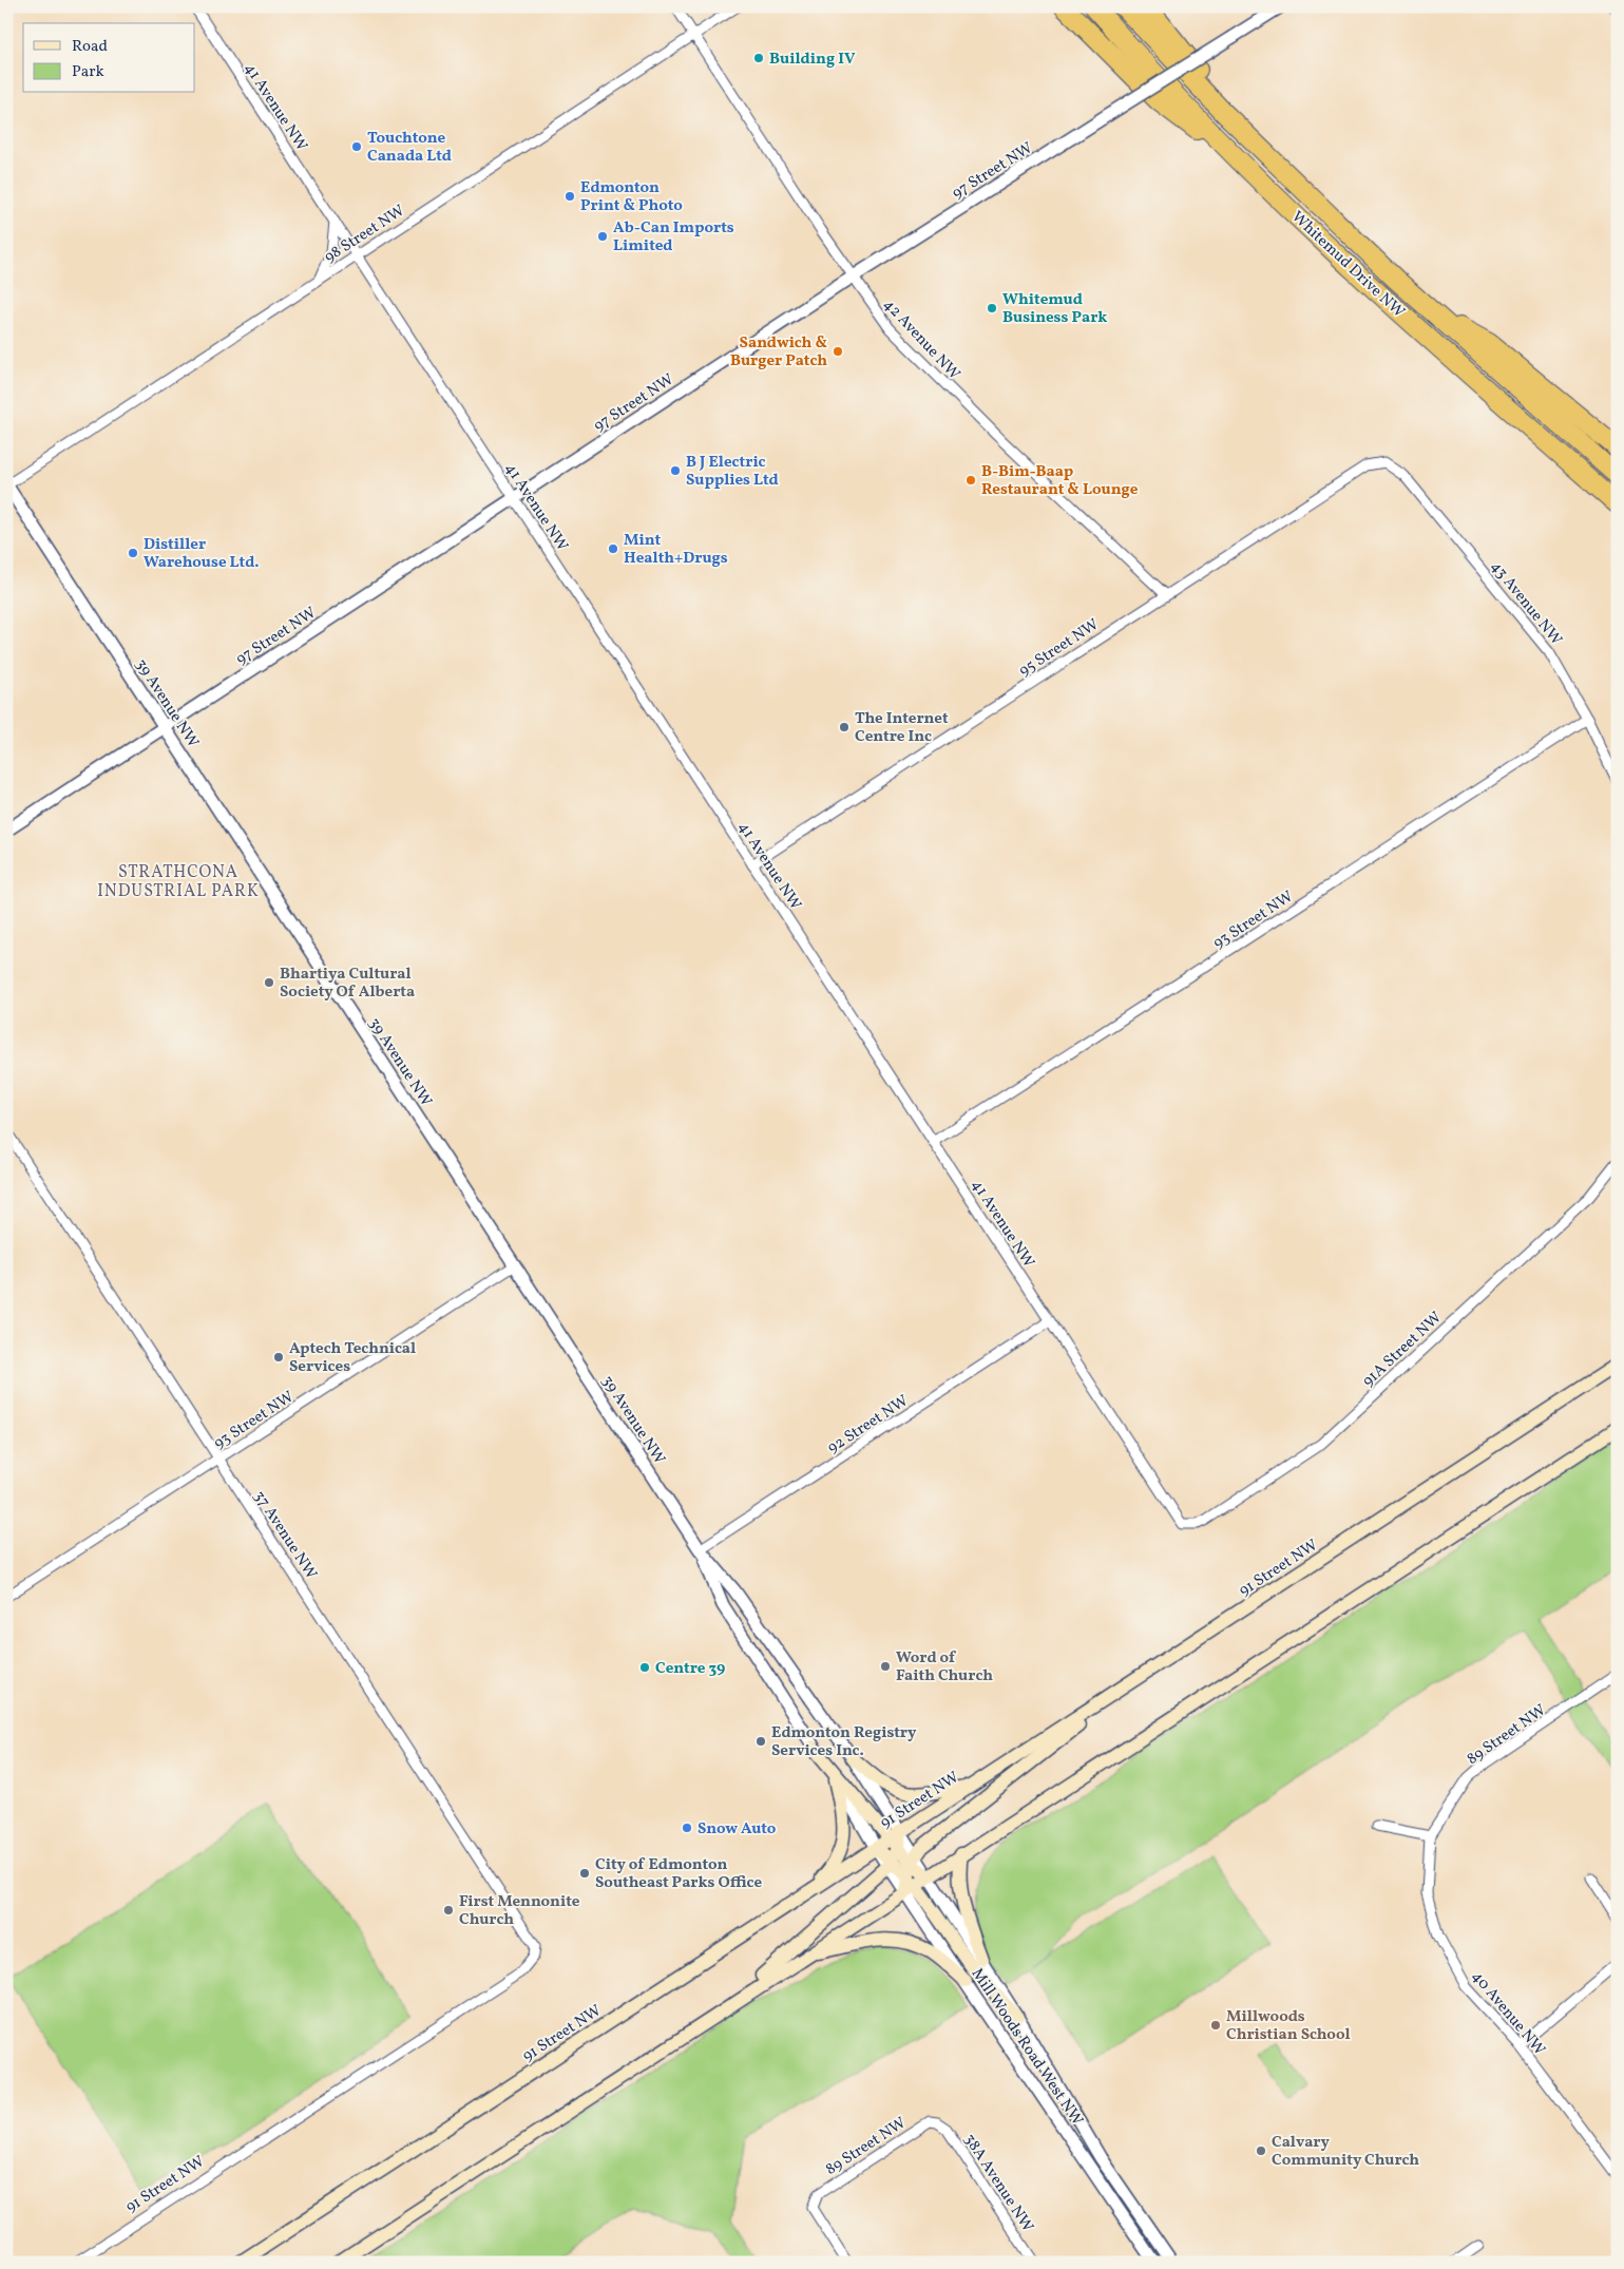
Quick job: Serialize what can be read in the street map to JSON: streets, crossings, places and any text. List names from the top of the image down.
{
  "streets": {
    "highway": ["Whitemud Drive NW"],
    "main road": ["91 Street NW"],
    "street": [
      "41 Avenue NW",
      "97 Street NW",
      "98 Street NW",
      "42 Avenue NW",
      "43 Avenue NW",
      "95 Street NW",
      "39 Avenue NW",
      "93 Street NW",
      "91A Street NW",
      "92 Street NW",
      "37 Avenue NW",
      "89 Street NW",
      "40 Avenue NW",
      "Mill Woods Road West NW",
      "38A Avenue NW"
    ]
  },
  "crossings": [
    ["41 Avenue NW", "97 Street NW"],
    ["41 Avenue NW", "98 Street NW"],
    ["41 Avenue NW", "95 Street NW"],
    ["41 Avenue NW", "93 Street NW"],
    ["41 Avenue NW", "91A Street NW"],
    ["41 Avenue NW", "92 Street NW"],
    ["97 Street NW", "42 Avenue NW"],
    ["97 Street NW", "39 Avenue NW"],
    ["98 Street NW", "42 Avenue NW"],
    ["98 Street NW", "39 Avenue NW"],
    ["42 Avenue NW", "95 Street NW"],
    ["43 Avenue NW", "95 Street NW"],
    ["43 Avenue NW", "93 Street NW"],
    ["39 Avenue NW", "93 Street NW"],
    ["39 Avenue NW", "92 Street NW"],
    ["39 Avenue NW", "91 Street NW"],
    ["93 Street NW", "37 Avenue NW"],
    ["37 Avenue NW", "91 Street NW"],
    ["89 Street NW", "40 Avenue NW"],
    ["89 Street NW", "38A Avenue NW"]
  ],
  "districts": ["STRATHCONA INDUSTRIAL PARK"],
  "places": [
    "Building IV",
    "Touchtone Canada Ltd",
    "Edmonton Print & Photo",
    "Ab-Can Imports Limited",
    "Whitemud Business Park",
    "Sandwich & Burger Patch",
    "B J Electric Supplies Ltd",
    "B-Bim-Baap Restaurant & Lounge",
    "Mint Health+Drugs",
    "Distiller Warehouse Ltd.",
    "The Internet Centre Inc",
    "Bhartiya Cultural Society Of Alberta",
    "Aptech Technical Services",
    "Word of Faith Church",
    "Centre 39",
    "Edmonton Registry Services Inc.",
    "Snow Auto",
    "City of Edmonton Southeast Parks Office",
    "First Mennonite Church",
    "Millwoods Christian School",
    "Calvary Community Church"
  ],
  "legend": ["Road", "Park"]
}
